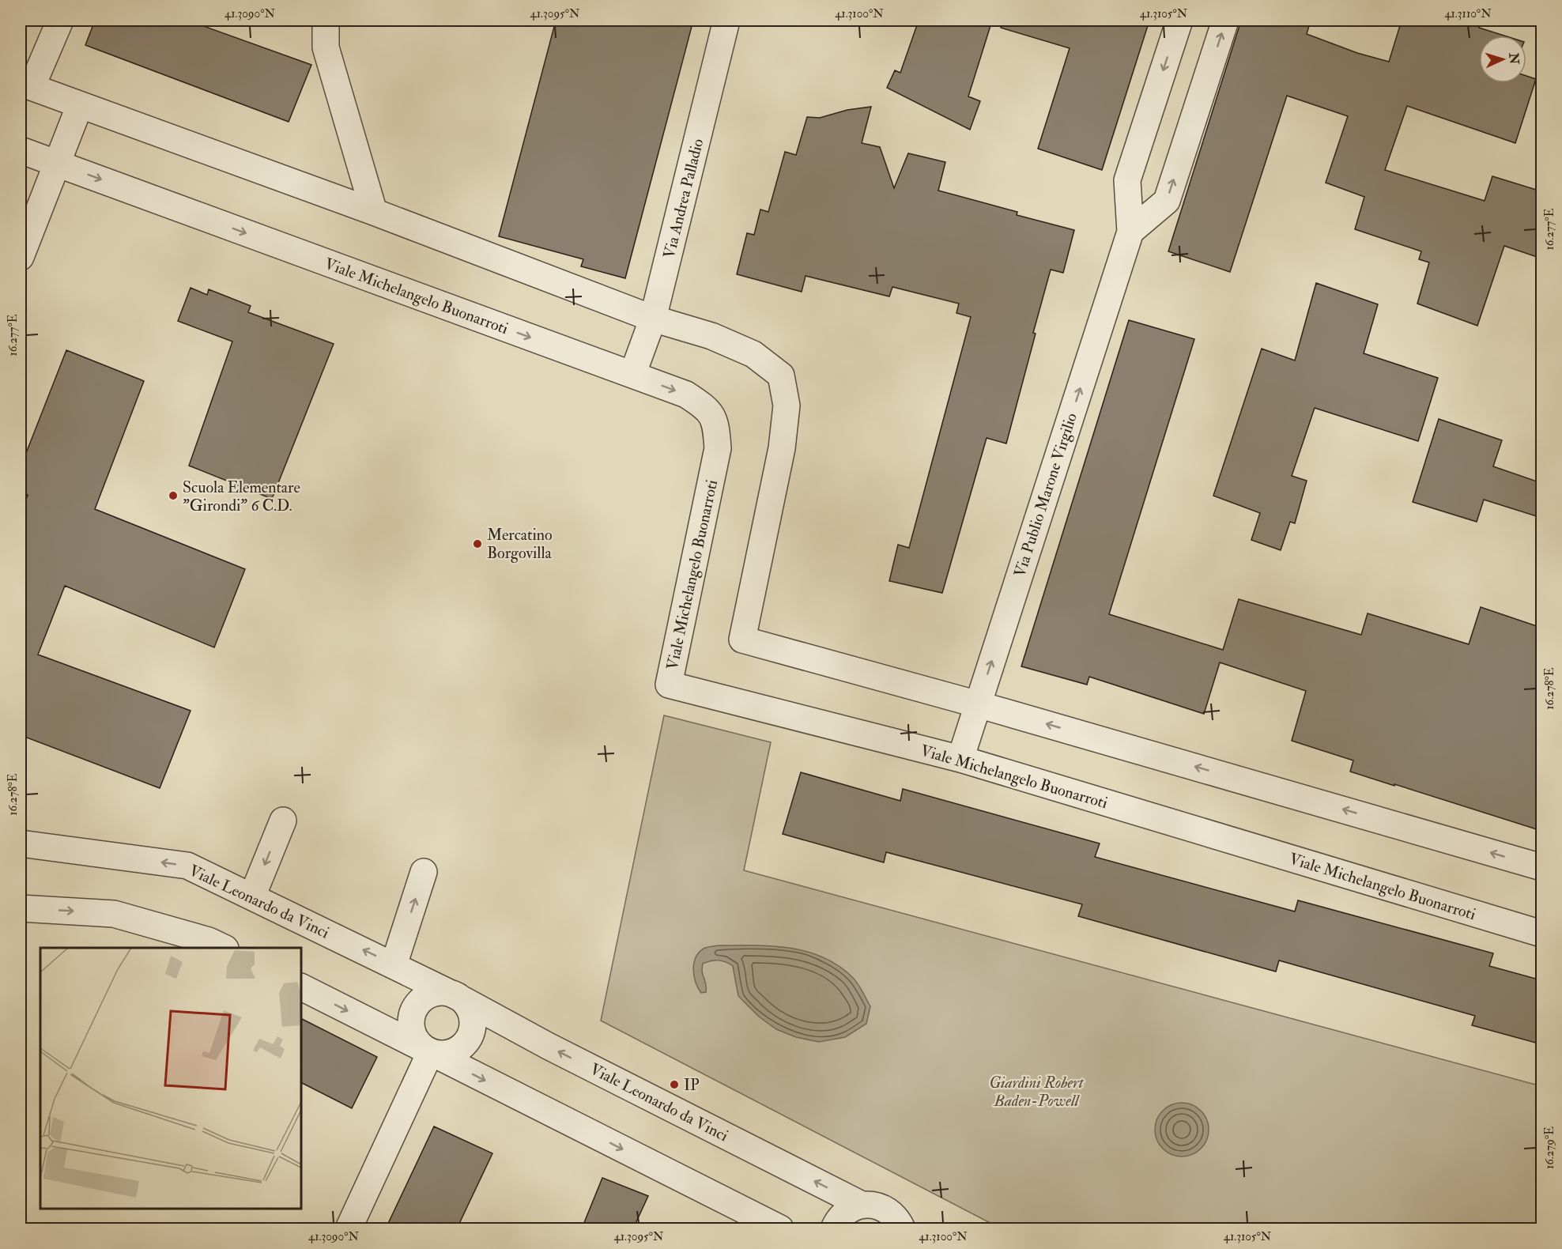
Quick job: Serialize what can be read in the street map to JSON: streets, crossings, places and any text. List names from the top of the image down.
{
  "streets": {
    "street": [
      "Via Andrea Palladio",
      "Viale Michelangelo Buonarroti",
      "Via Publio Marone Virgilio",
      "Viale Leonardo da Vinci"
    ]
  },
  "crossings": [
    ["Via Andrea Palladio", "Viale Michelangelo Buonarroti"],
    ["Viale Michelangelo Buonarroti", "Via Publio Marone Virgilio"]
  ],
  "parks": ["Giardini Robert Baden-Powell"],
  "places": ["Scuola Elementare \"Girondi\" 6 C.D.", "Mercatino Borgovilla", "IP"],
  "north": "right",
  "coordinates": [
    "41.3090°N",
    "41.3095°N",
    "41.3100°N",
    "41.3105°N",
    "41.3110°N",
    "16.277°E",
    "16.278°E",
    "16.279°E"
  ]
}
